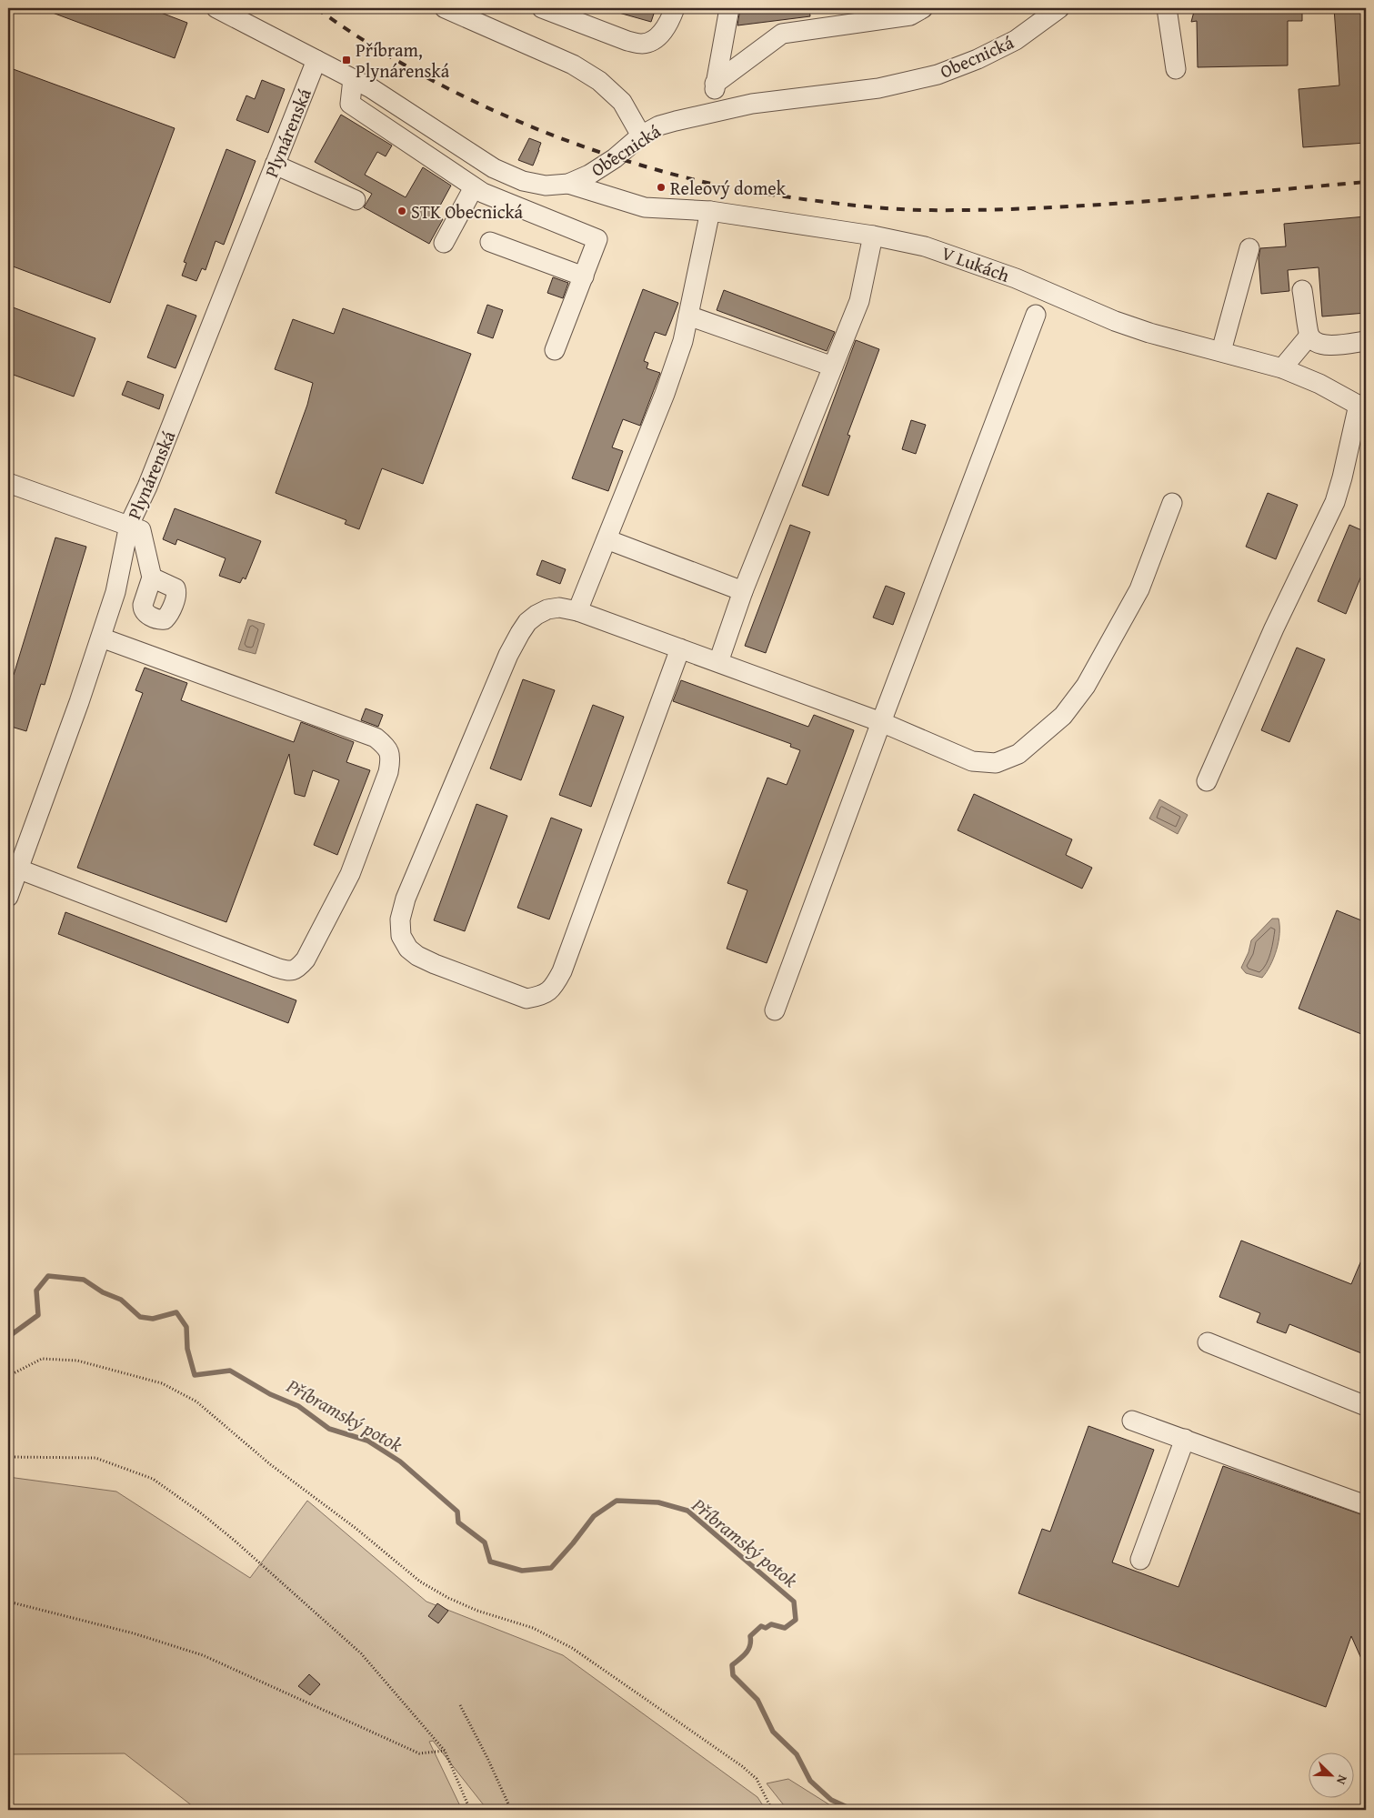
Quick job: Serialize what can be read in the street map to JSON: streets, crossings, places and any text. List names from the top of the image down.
{
  "streets": {
    "street": ["Obecnická", "Plynárenská", "V Lukách"]
  },
  "crossings": [
    ["Obecnická", "Plynárenská"],
    ["Obecnická", "V Lukách"]
  ],
  "water": ["Příbramský potok"],
  "places": {
    "transit": ["Příbram, Plynárenská"],
    "other": ["Releový domek", "STK Obecnická"]
  },
  "north": "bottom right"
}
